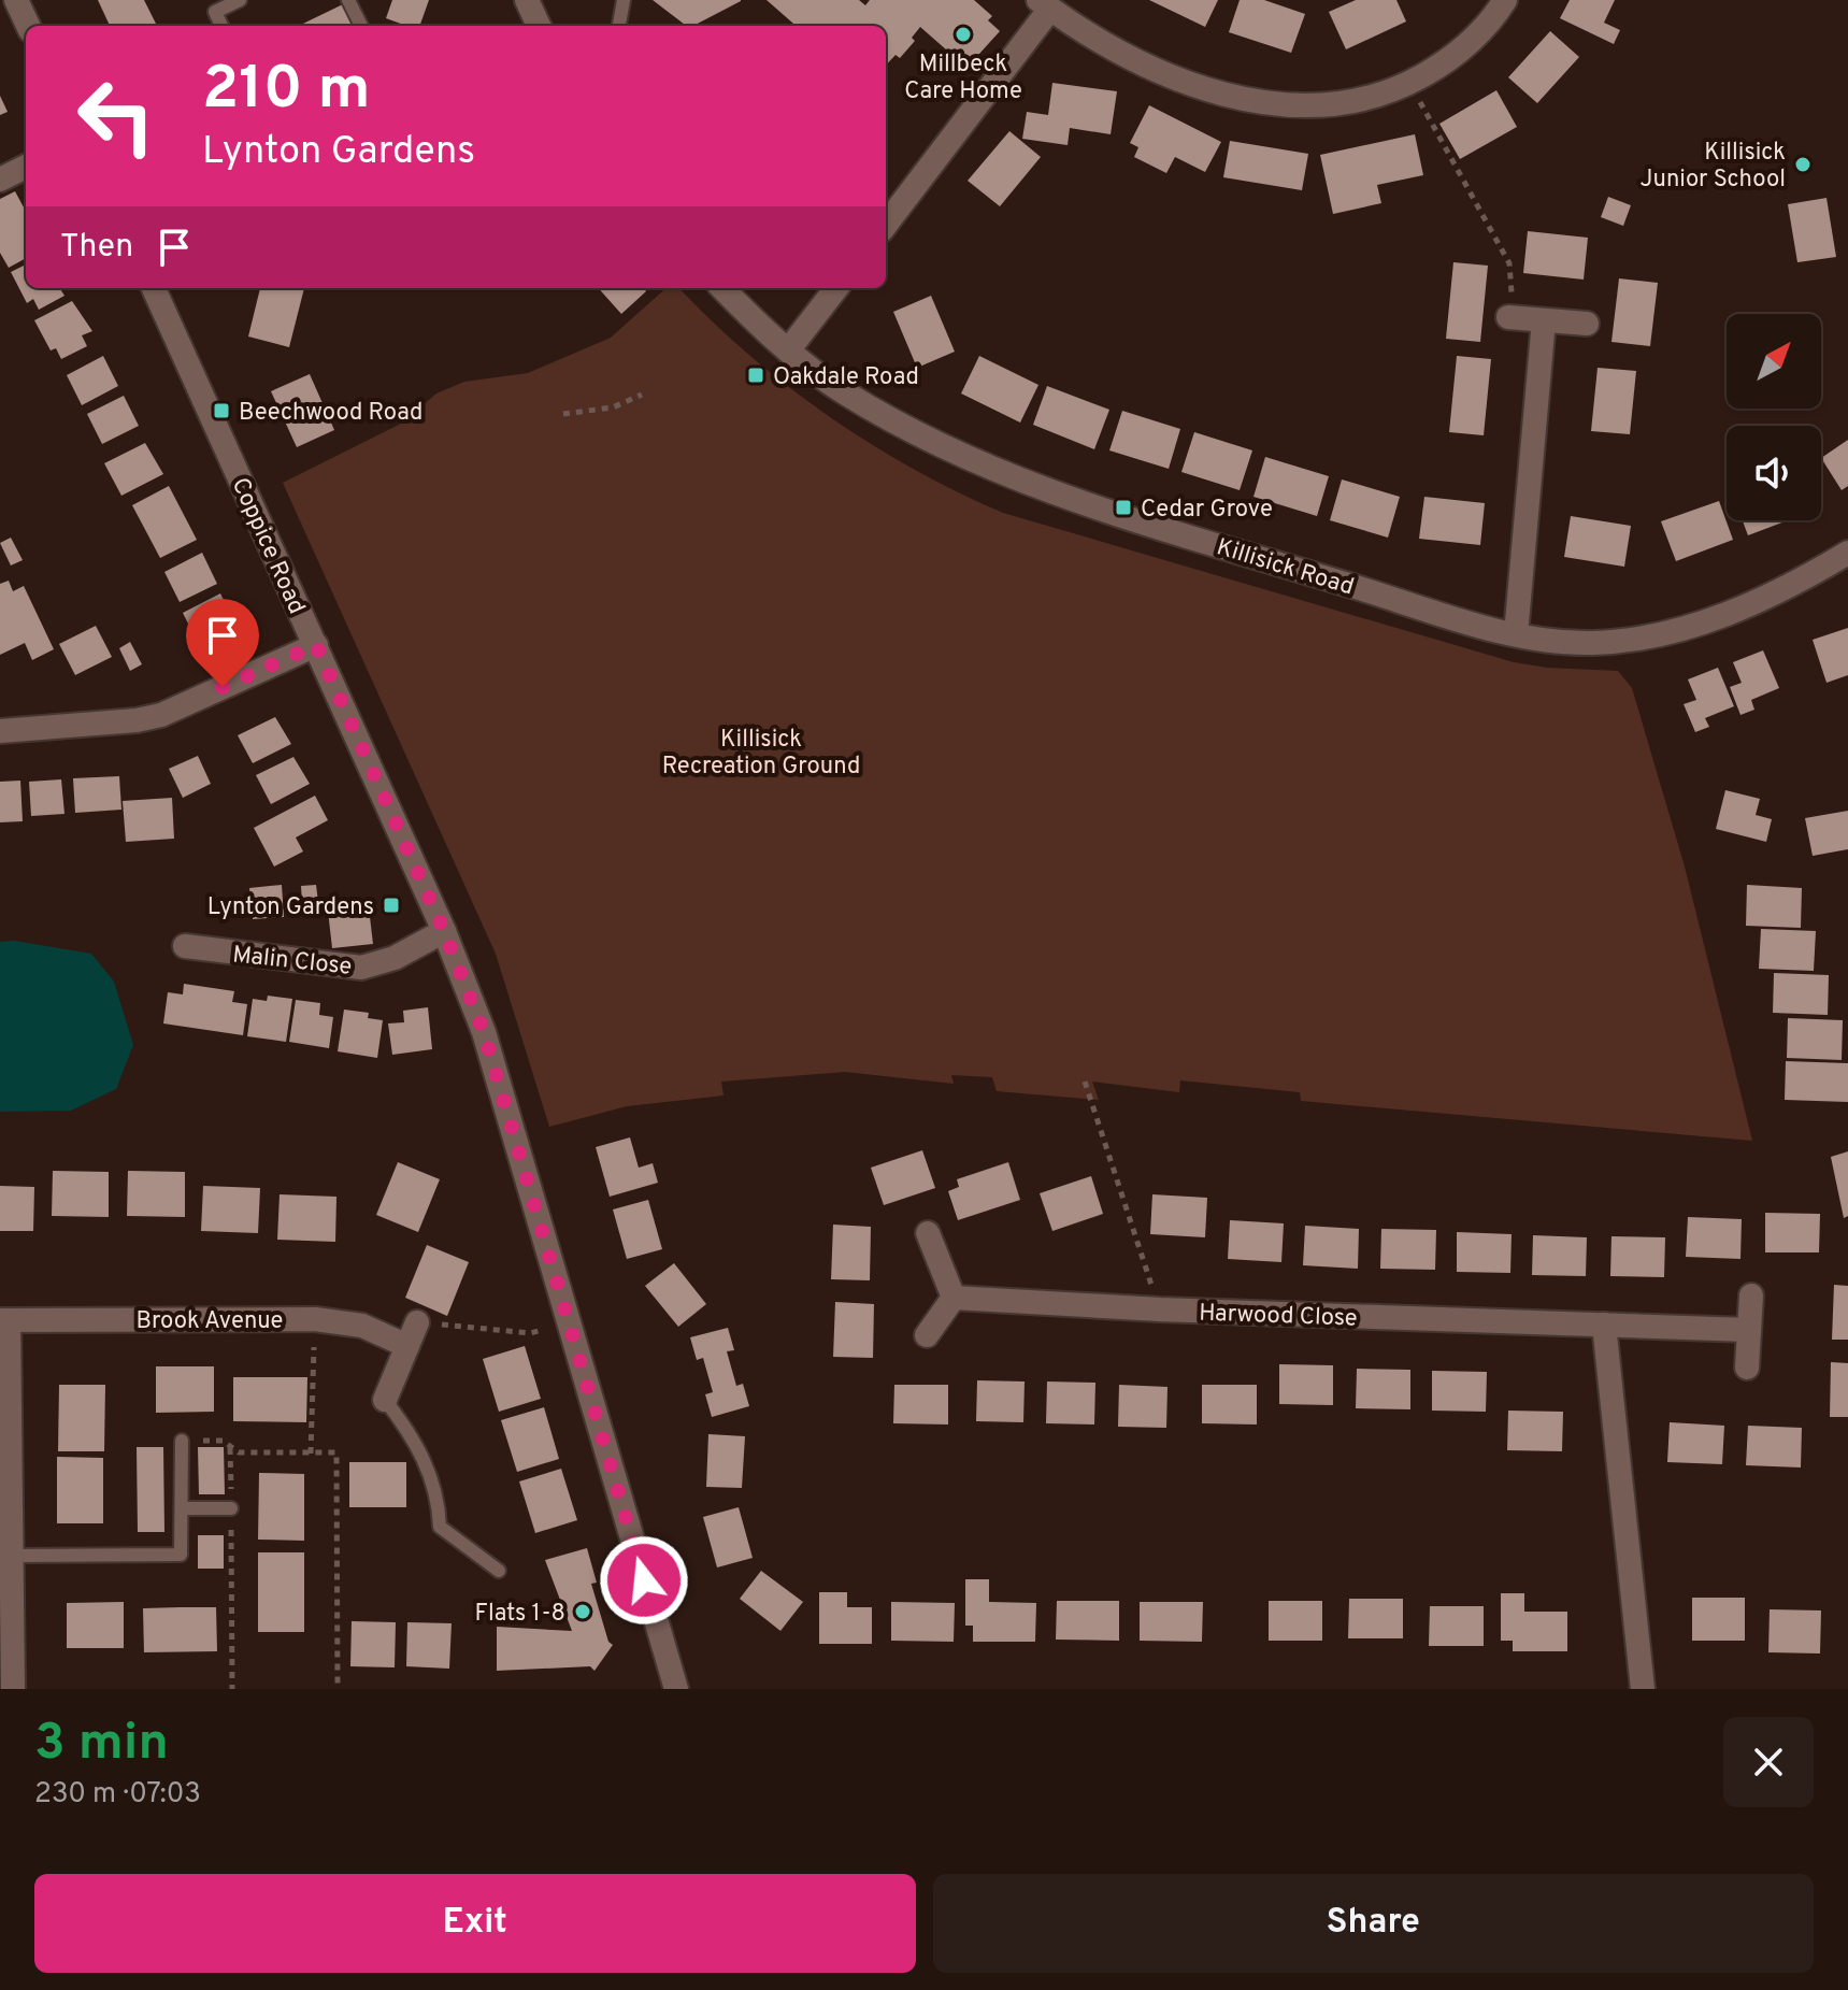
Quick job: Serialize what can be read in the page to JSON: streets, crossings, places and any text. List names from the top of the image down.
{
  "streets": {
    "street": [
      "Coppice Road",
      "Killisick Road",
      "Malin Close",
      "Harwood Close",
      "Brook Avenue"
    ]
  },
  "crossings": [
    ["Coppice Road", "Malin Close"]
  ],
  "parks": ["Killisick Recreation Ground"],
  "places": {
    "other": ["Millbeck Care Home", "Killisick Junior School", "Flats 1-8"],
    "transit": [
      "Oakdale Road",
      "Beechwood Road",
      "Cedar Grove",
      "Lynton Gardens"
    ]
  },
  "north": "top right",
  "page": {
    "turn": ["210 m", "Lynton Gardens"],
    "then": "Then",
    "heading": ["3 min", "230 m · 07:03"],
    "buttons": ["Exit", "Share"]
  }
}
